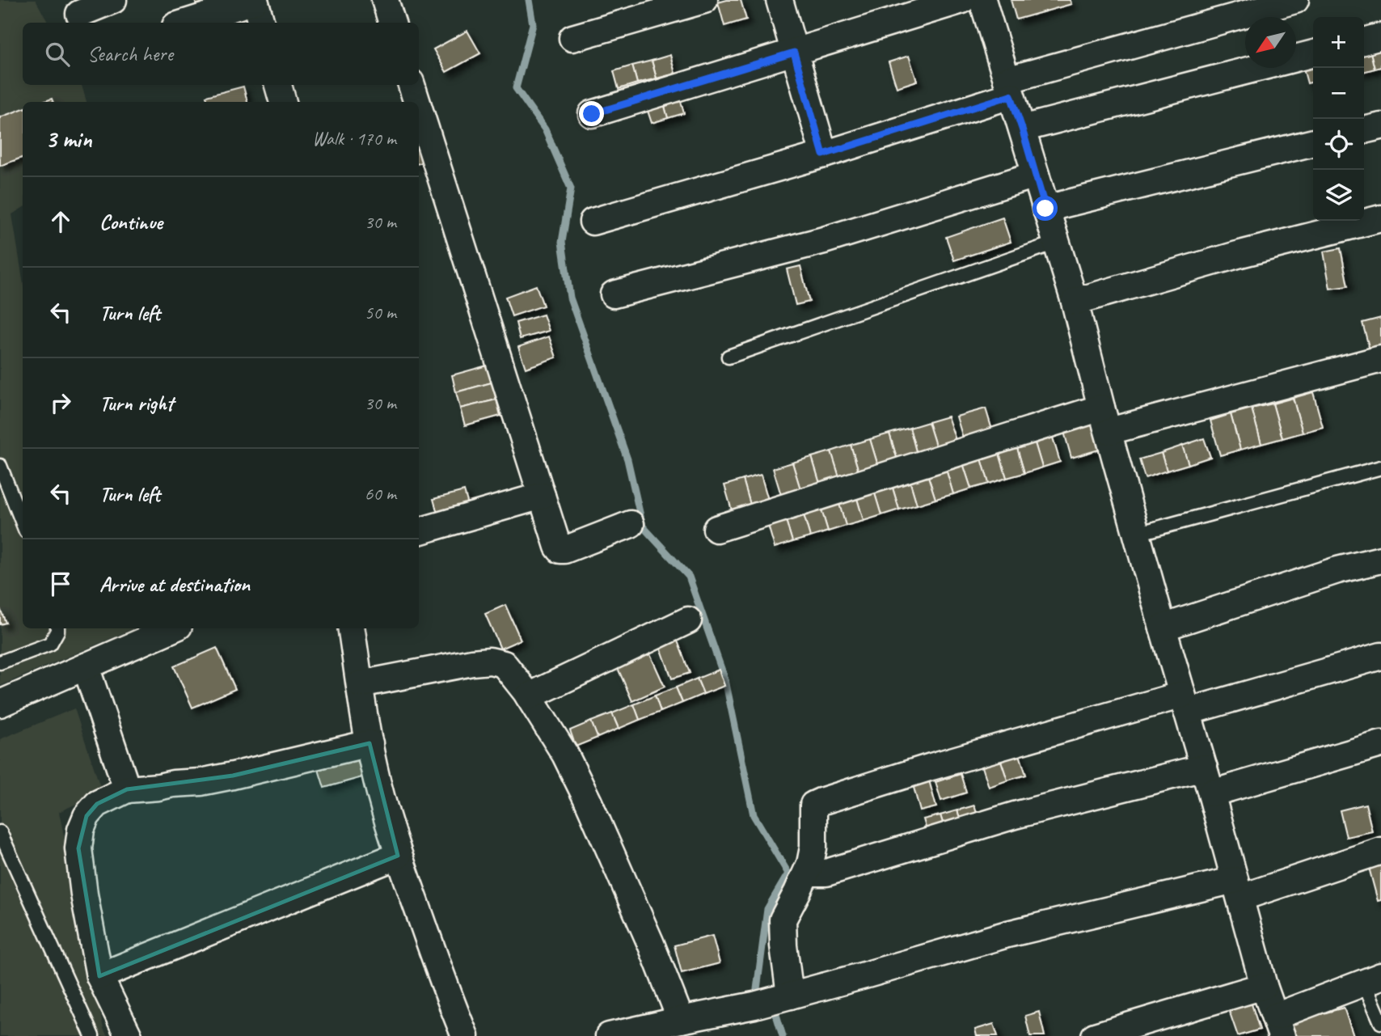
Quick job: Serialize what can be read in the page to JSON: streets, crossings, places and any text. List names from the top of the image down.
{
  "north": "bottom left",
  "page": {
    "map_buttons": ["+", "−"],
    "search": "Search here",
    "heading": ["3 min", "Walk · 170 m"],
    "list": [
      ["Continue", "30 m"],
      ["Turn left", "50 m"],
      ["Turn right", "30 m"],
      ["Turn left", "60 m"],
      "Arrive at destination"
    ]
  }
}
